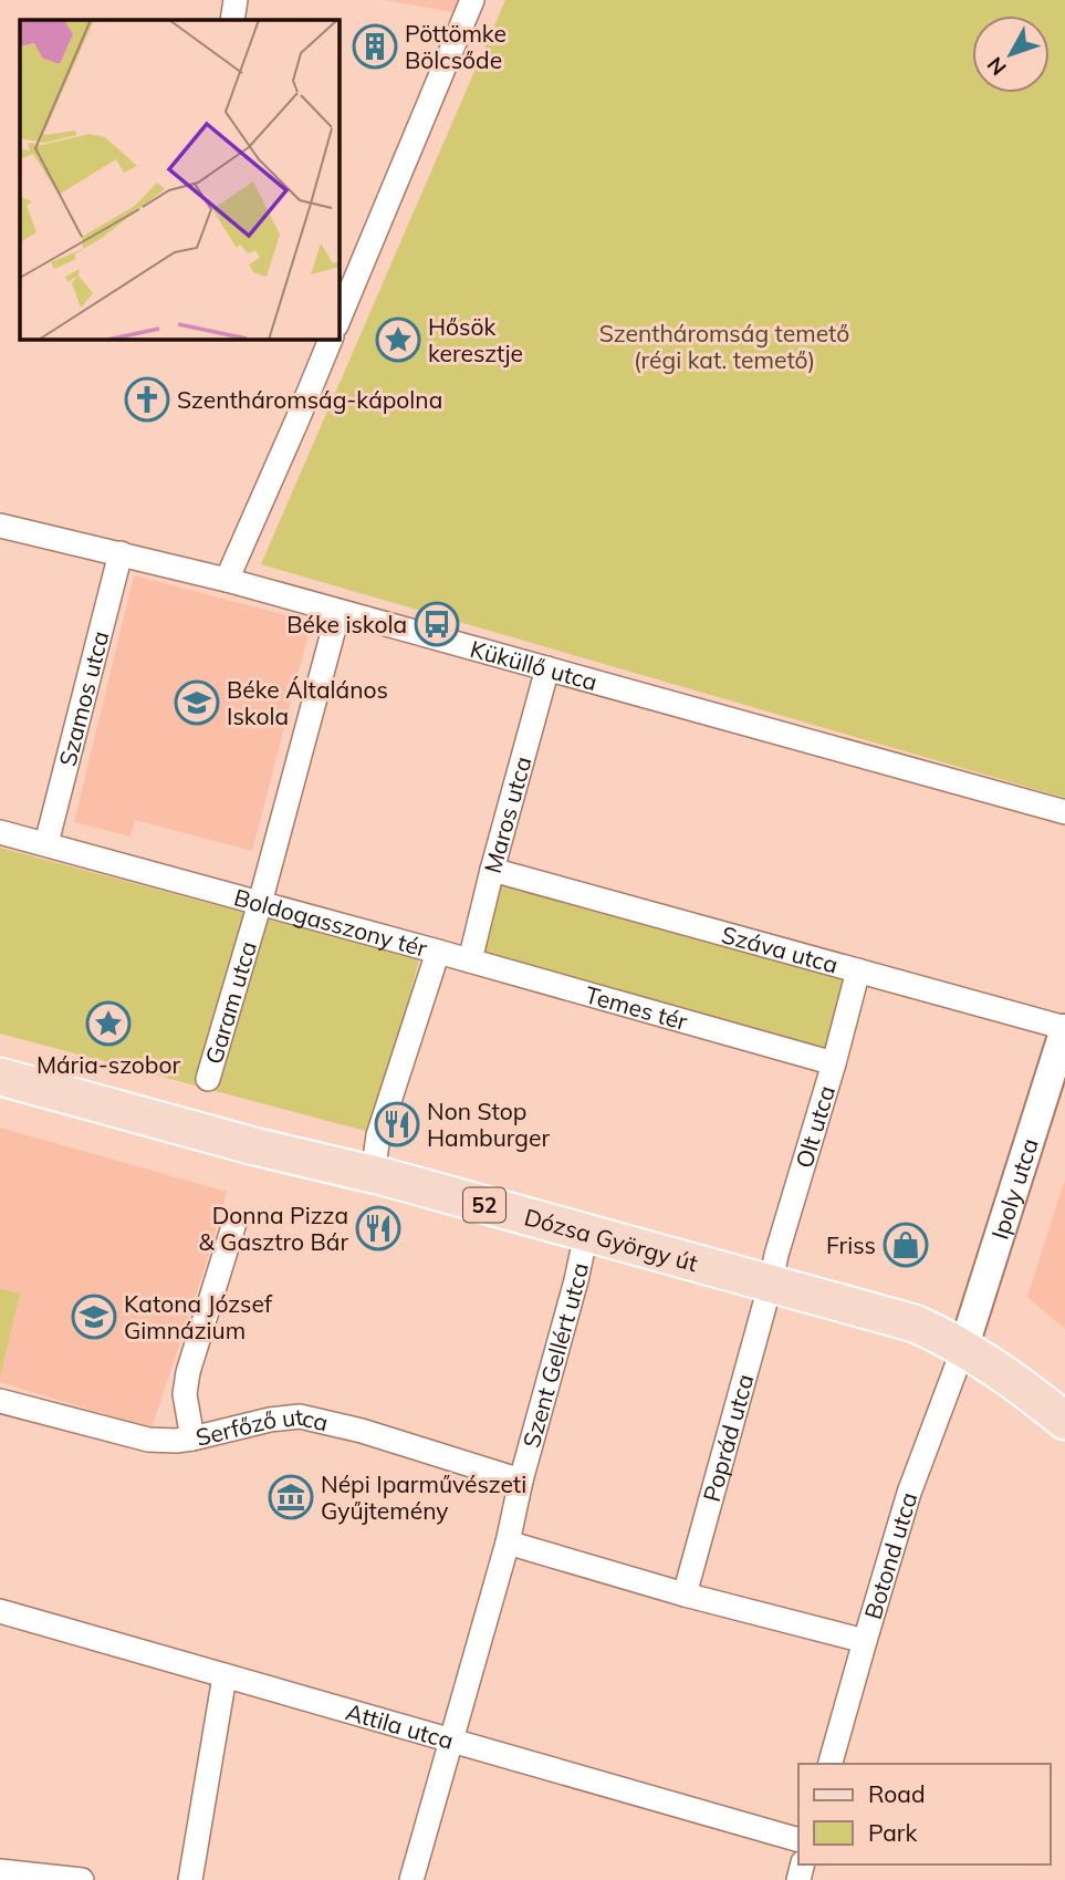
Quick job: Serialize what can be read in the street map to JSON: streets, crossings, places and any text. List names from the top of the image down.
{
  "streets": {
    "main road": ["52", "Dózsa György út"],
    "street": [
      "Küküllő utca",
      "Szamos utca",
      "Maros utca",
      "Boldogasszony tér",
      "Száva utca",
      "Garam utca",
      "Temes tér",
      "Olt utca",
      "Ipoly utca",
      "Szent Gellért utca",
      "Serfőző utca",
      "Poprád utca",
      "Botond utca",
      "Attila utca"
    ]
  },
  "crossings": [
    ["Küküllő utca", "Szamos utca"],
    ["Küküllő utca", "Maros utca"],
    ["Küküllő utca", "Garam utca"],
    ["Szamos utca", "Boldogasszony tér"],
    ["Maros utca", "Száva utca"],
    ["Maros utca", "Temes tér"],
    ["Boldogasszony tér", "Garam utca"],
    ["Boldogasszony tér", "Temes tér"],
    ["Boldogasszony tér", "Dózsa György út"],
    ["Száva utca", "Olt utca"],
    ["Száva utca", "Ipoly utca"],
    ["Temes tér", "Olt utca"],
    ["Olt utca", "Dózsa György út"],
    ["Olt utca", "Poprád utca"],
    ["Ipoly utca", "Dózsa György út"],
    ["Ipoly utca", "Botond utca"],
    ["Dózsa György út", "Szent Gellért utca"],
    ["Dózsa György út", "Poprád utca"],
    ["Dózsa György út", "Botond utca"],
    ["Szent Gellért utca", "Serfőző utca"],
    ["Szent Gellért utca", "Attila utca"]
  ],
  "parks": ["Szentháromság temető (régi kat. temető)"],
  "places": {
    "building": ["Pöttömke Bölcsőde"],
    "place": ["Hősök keresztje", "Mária-szobor"],
    "church": ["Szentháromság-kápolna"],
    "bus stop": ["Béke iskola"],
    "school or university": ["Béke Általános Iskola", "Katona József Gimnázium"],
    "restaurant": ["Non Stop Hamburger", "Donna Pizza & Gasztro Bár"],
    "shop": ["Friss"],
    "museum": ["Népi Iparművészeti Gyűjtemény"]
  },
  "legend": ["Road", "Park"],
  "north": "bottom left"
}
